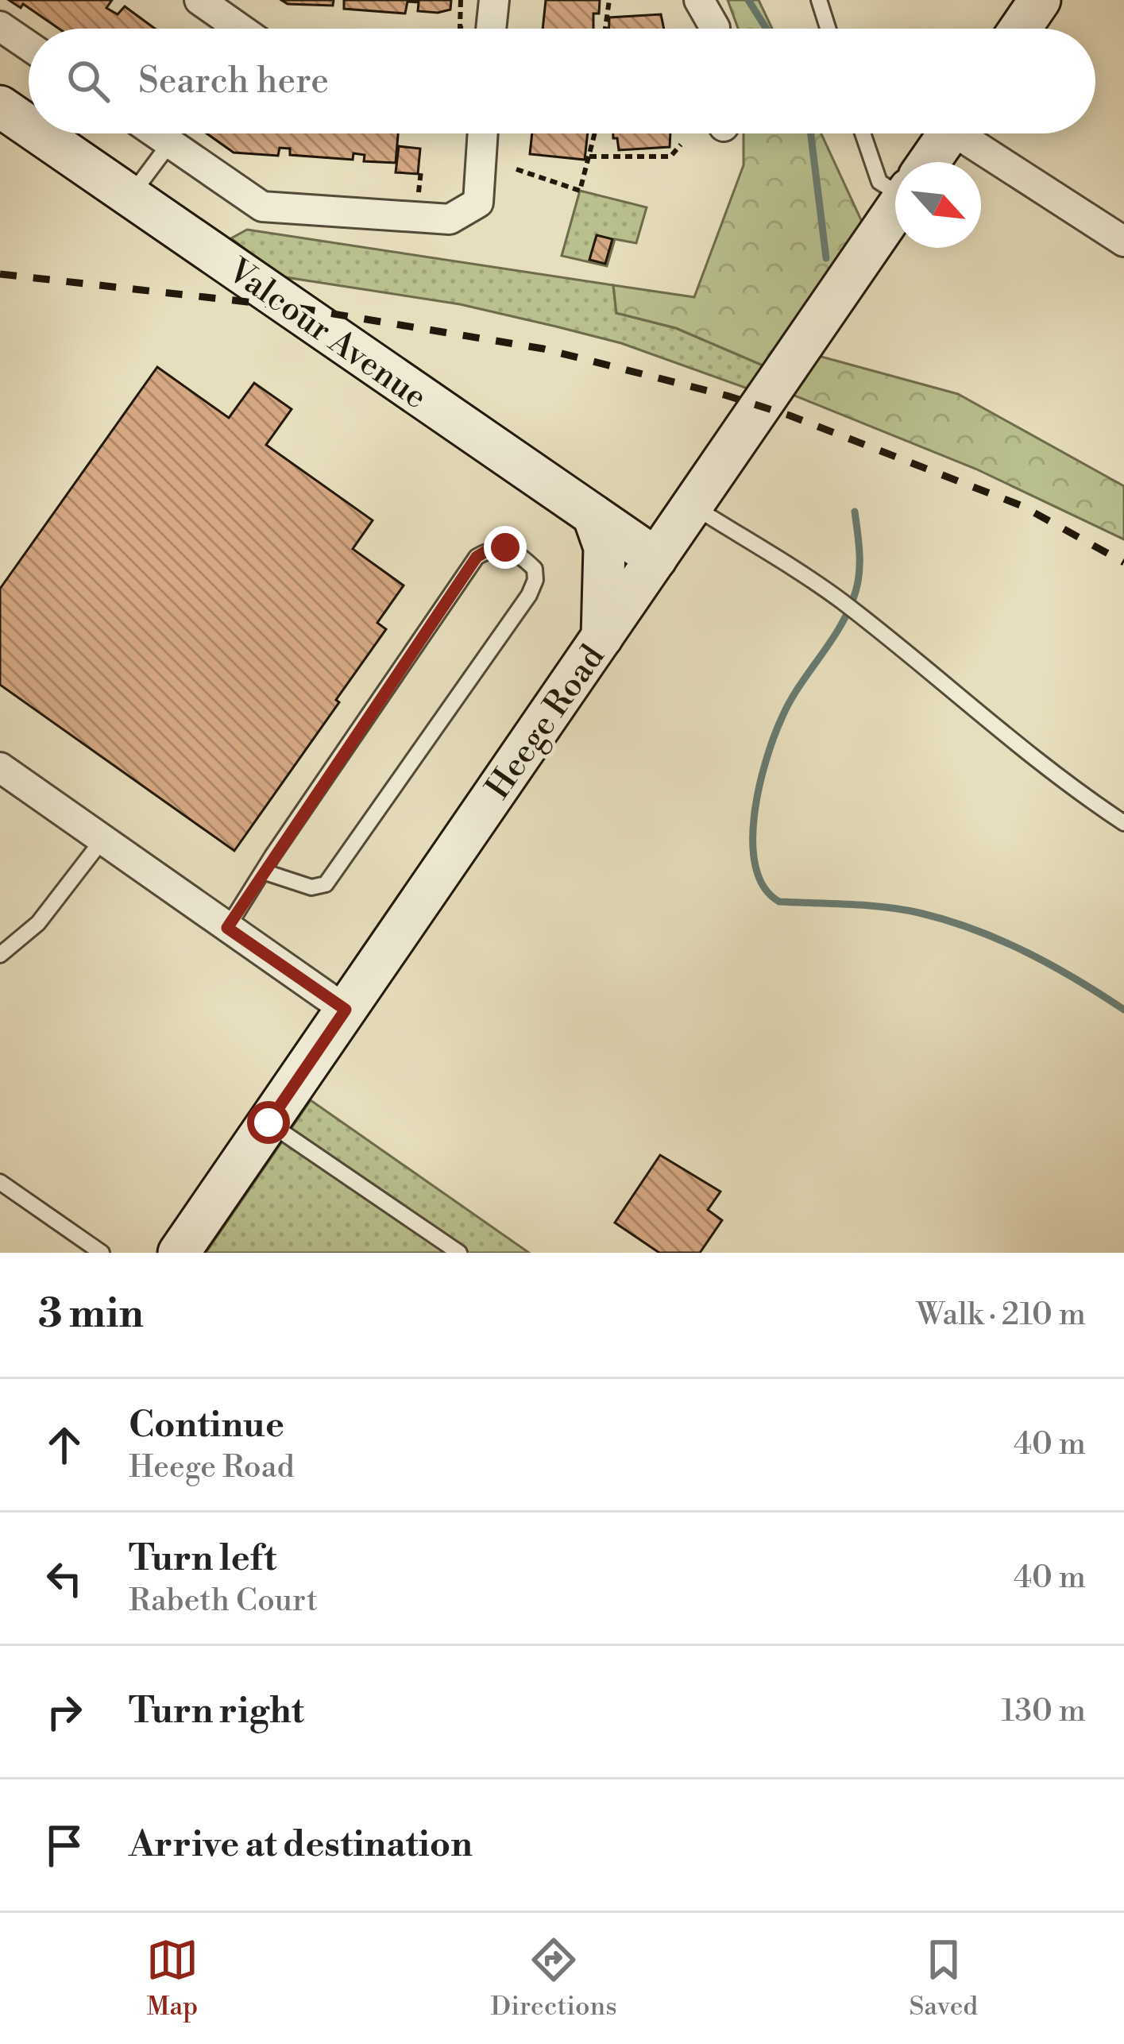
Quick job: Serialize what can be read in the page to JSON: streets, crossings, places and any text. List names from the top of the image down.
{
  "streets": {
    "street": ["Valcour Avenue", "Heege Road"]
  },
  "crossings": [
    ["Valcour Avenue", "Heege Road"]
  ],
  "north": "bottom right",
  "page": {
    "search": "Search here",
    "heading": ["3 min", "Walk · 210 m"],
    "list": [
      ["Continue", "Heege Road", "40 m"],
      ["Turn left", "Rabeth Court", "40 m"],
      ["Turn right", "130 m"],
      "Arrive at destination"
    ],
    "nav": ["Map", "Directions", "Saved"]
  }
}
